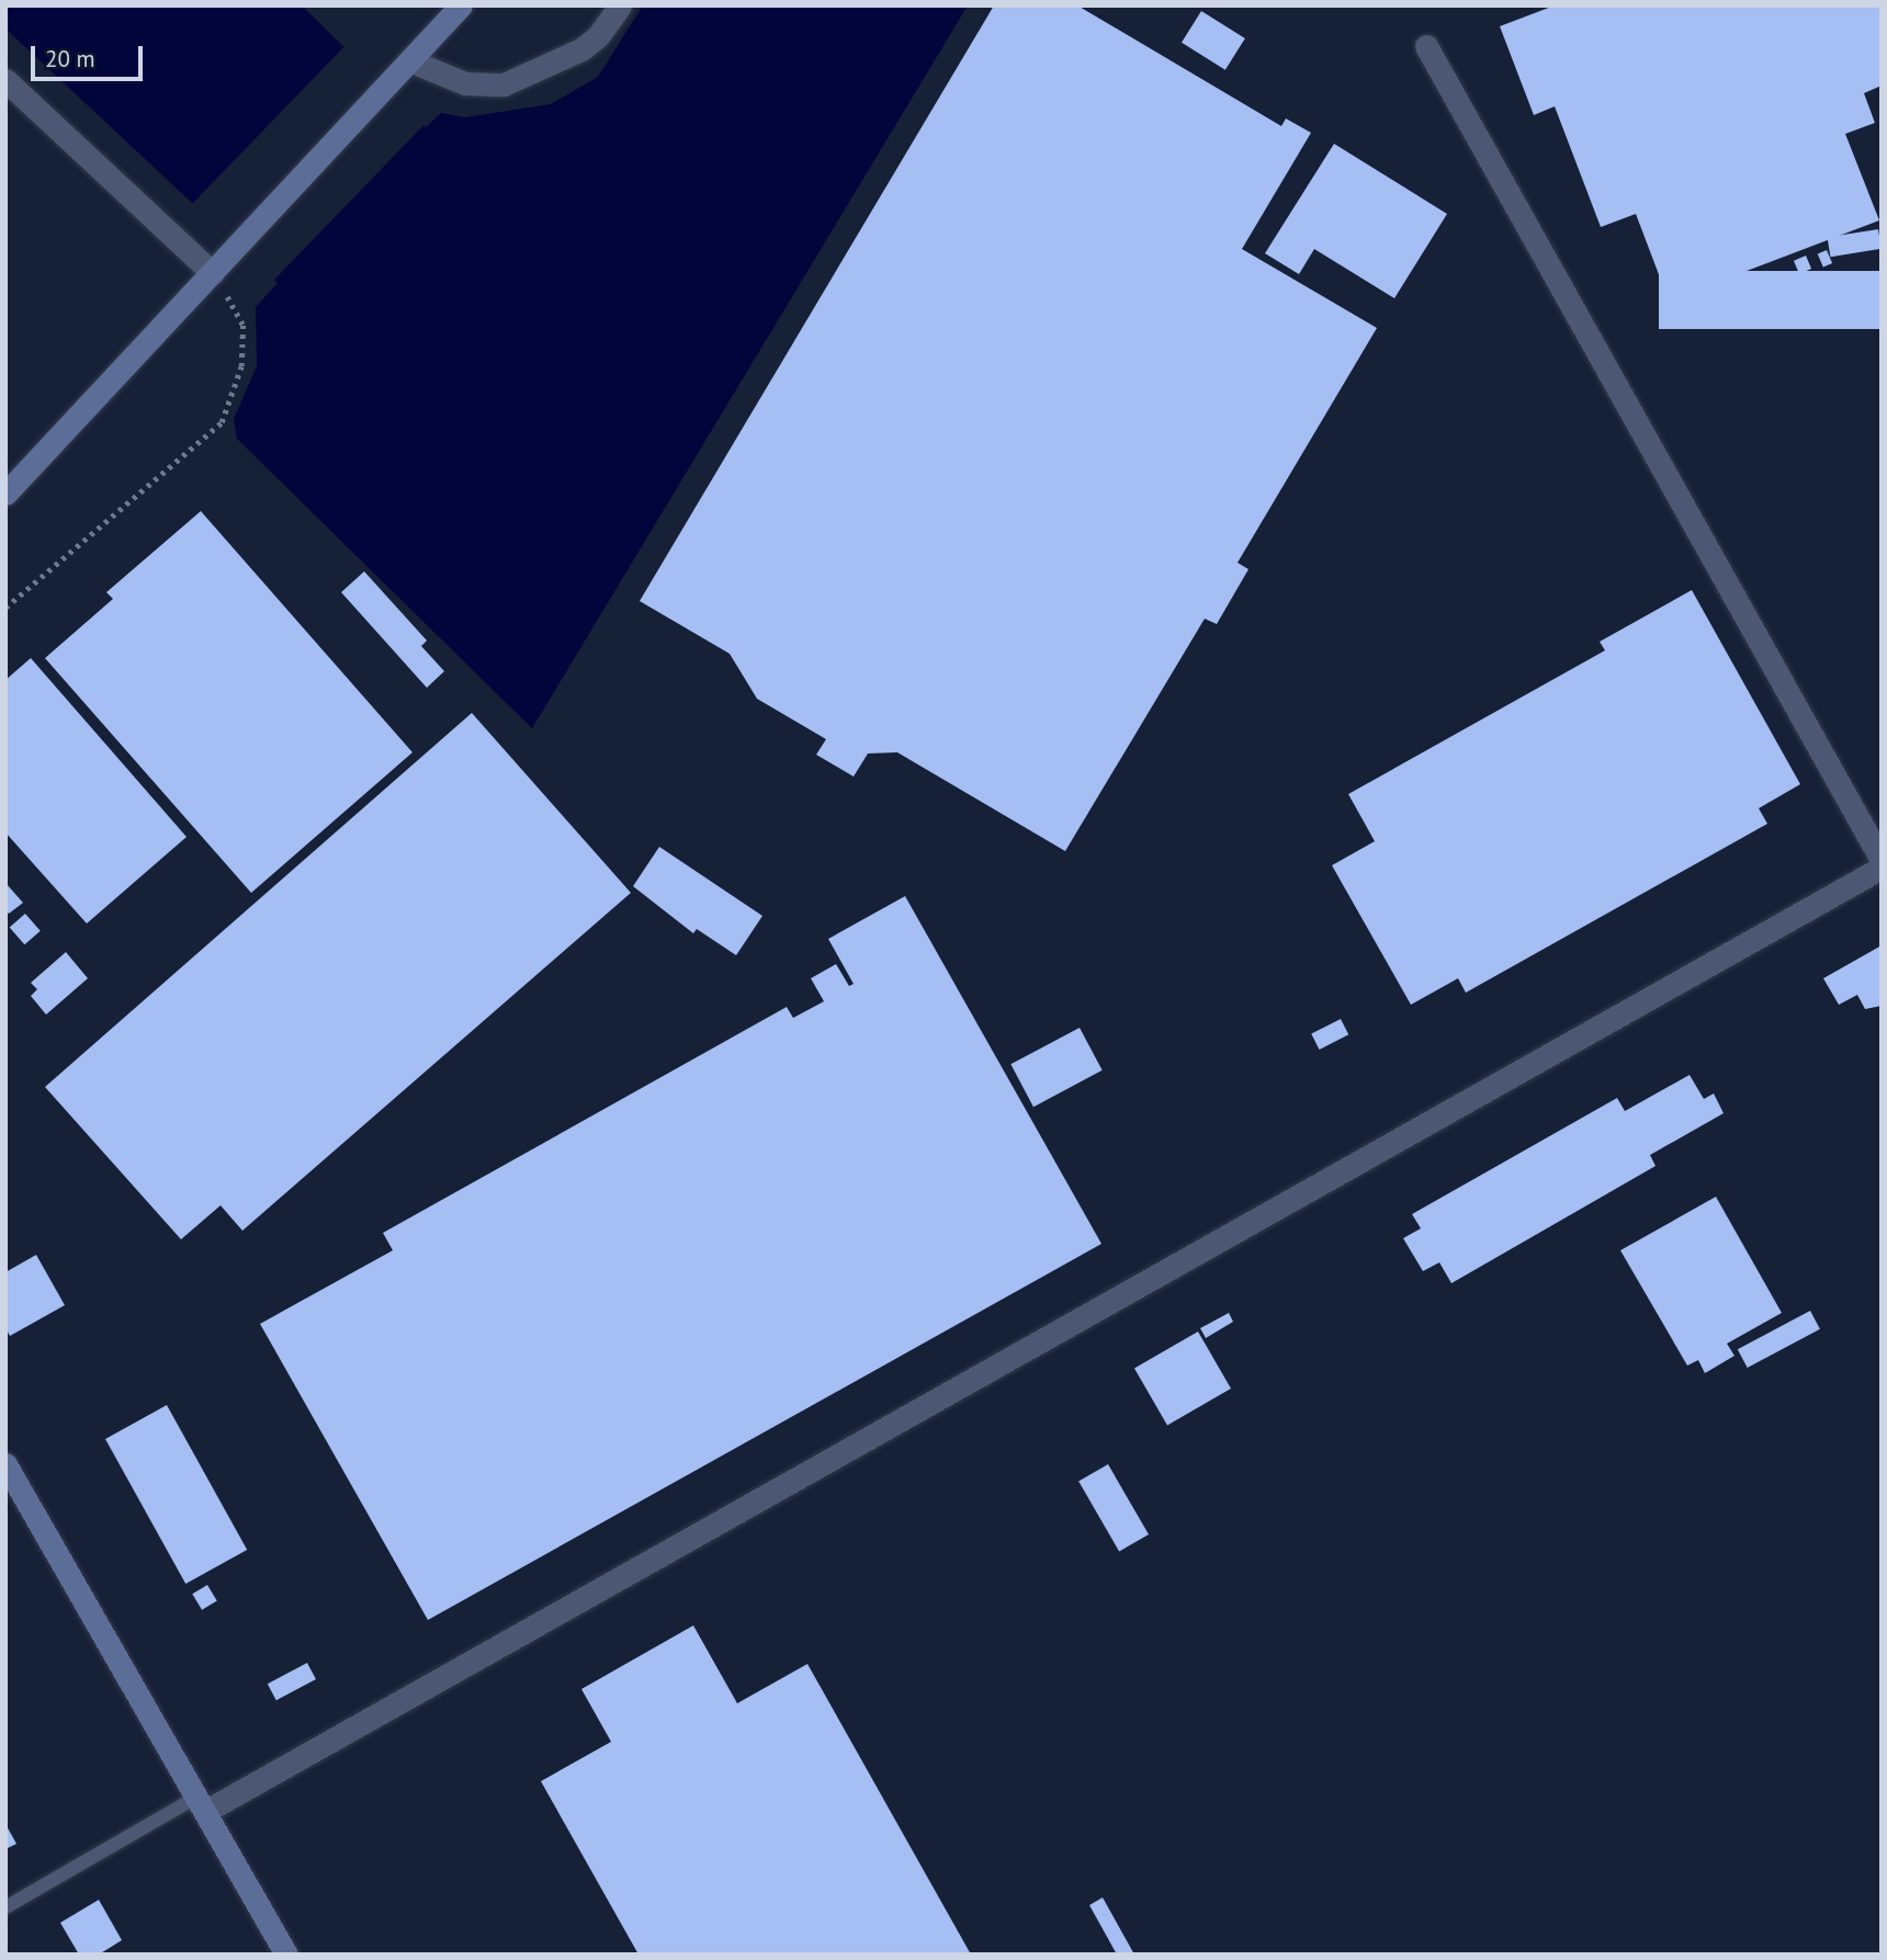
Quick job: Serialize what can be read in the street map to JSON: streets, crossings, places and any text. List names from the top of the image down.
{
  "scale_bar": "20 m"
}
